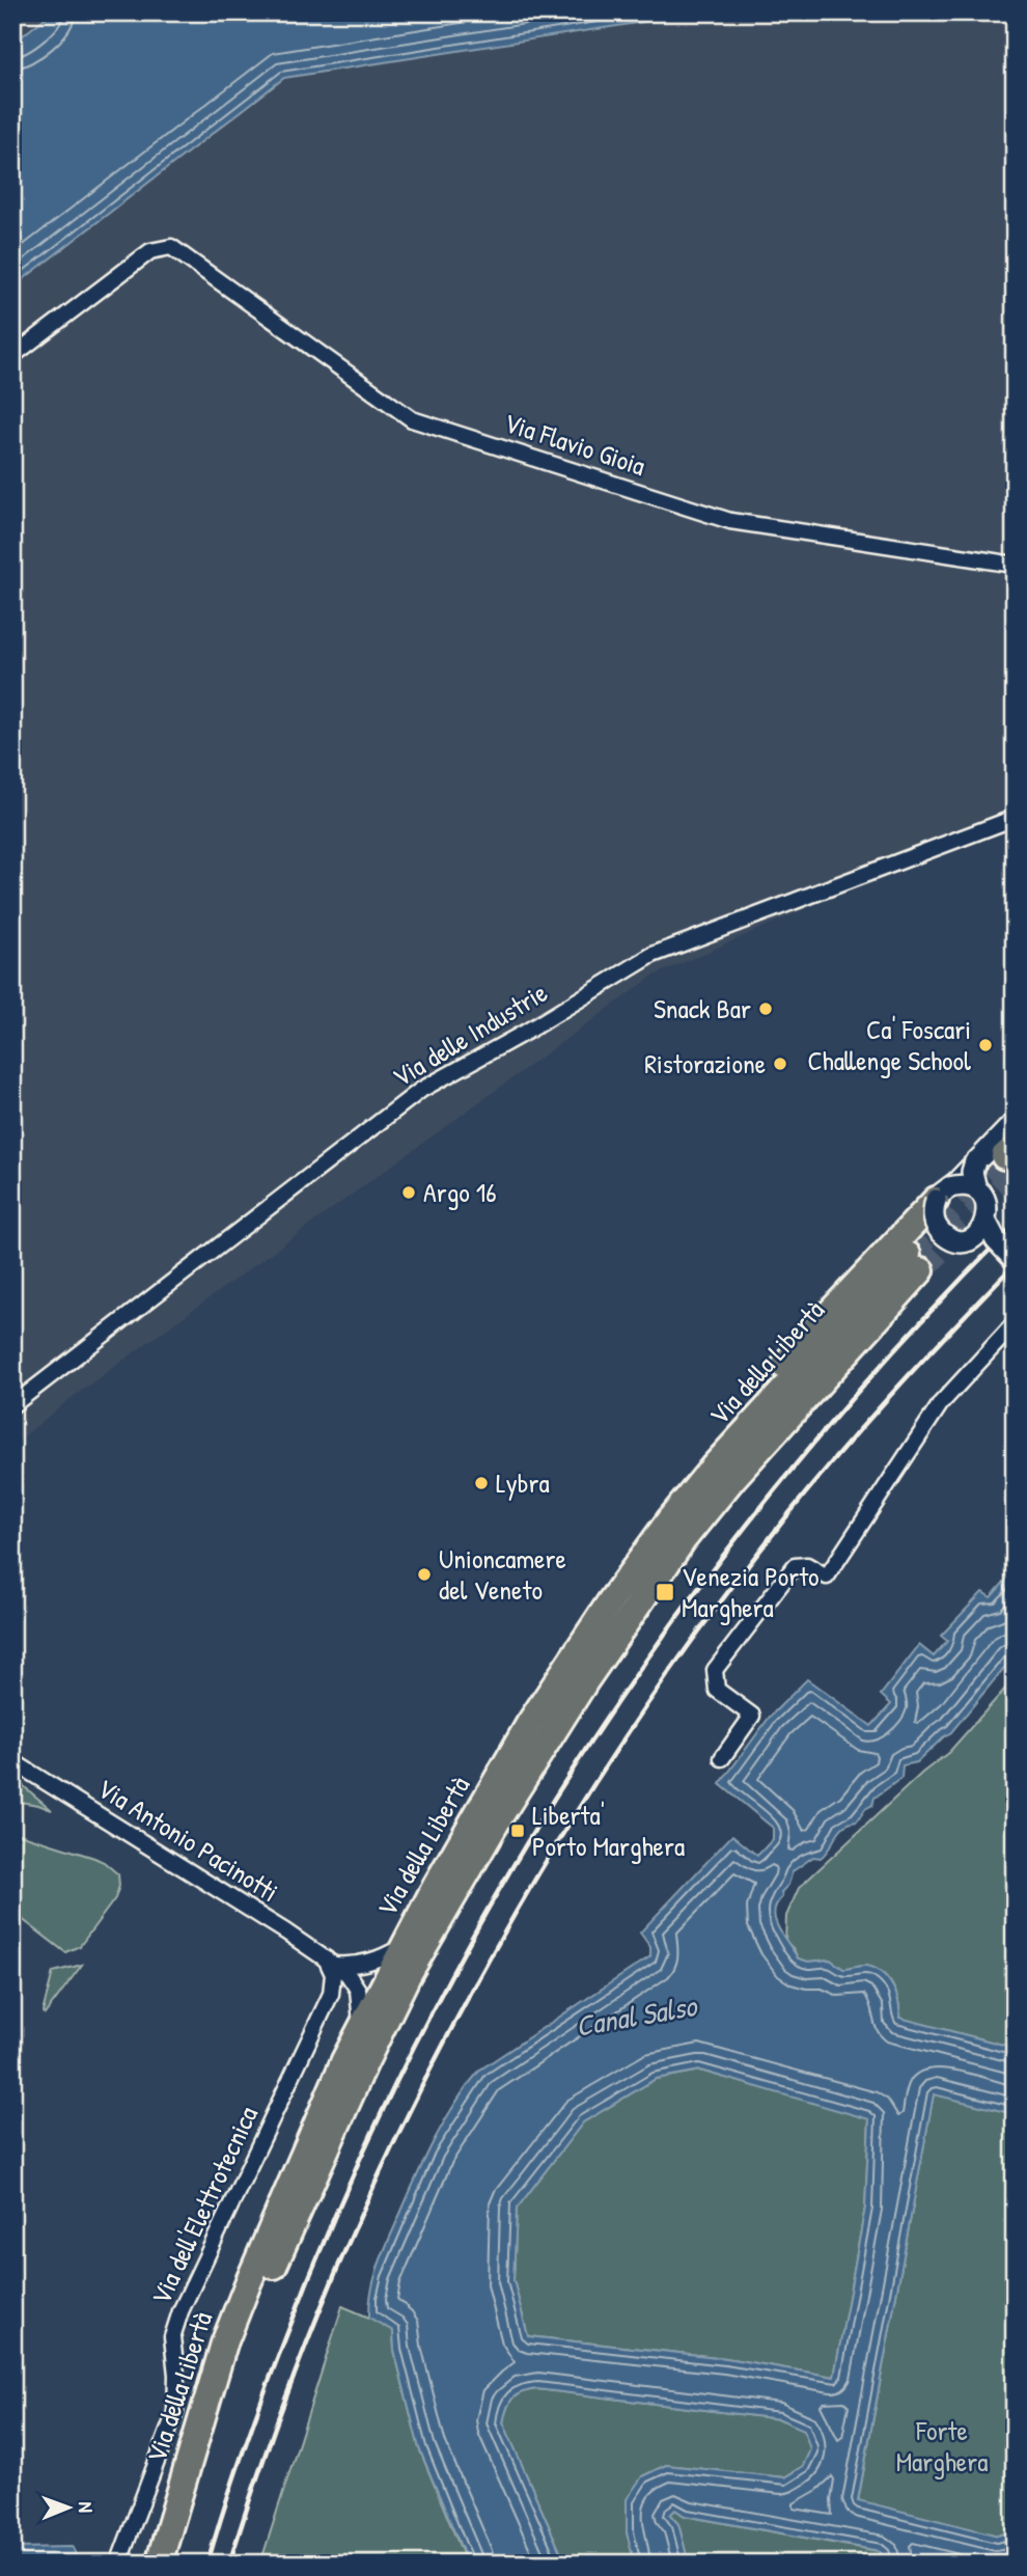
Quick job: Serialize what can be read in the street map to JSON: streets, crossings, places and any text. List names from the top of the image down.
{
  "streets": {
    "highway": ["Via della Libertà"],
    "street": [
      "Via Flavio Gioia",
      "Via delle Industrie",
      "Via Antonio Pacinotti",
      "Via dell'Elettrotecnica"
    ]
  },
  "crossings": [
    ["Via della Libertà", "Via Antonio Pacinotti"],
    ["Via Antonio Pacinotti", "Via dell'Elettrotecnica"]
  ],
  "water": ["Canal Salso"],
  "parks": ["Forte Marghera"],
  "places": {
    "other": [
      "Snack Bar",
      "Ca' Foscari Challenge School",
      "Ristorazione",
      "Argo 16",
      "Lybra",
      "Unioncamere del Veneto"
    ],
    "transit": ["Venezia Porto Marghera", "Liberta' Porto Marghera"]
  },
  "north": "right"
}
